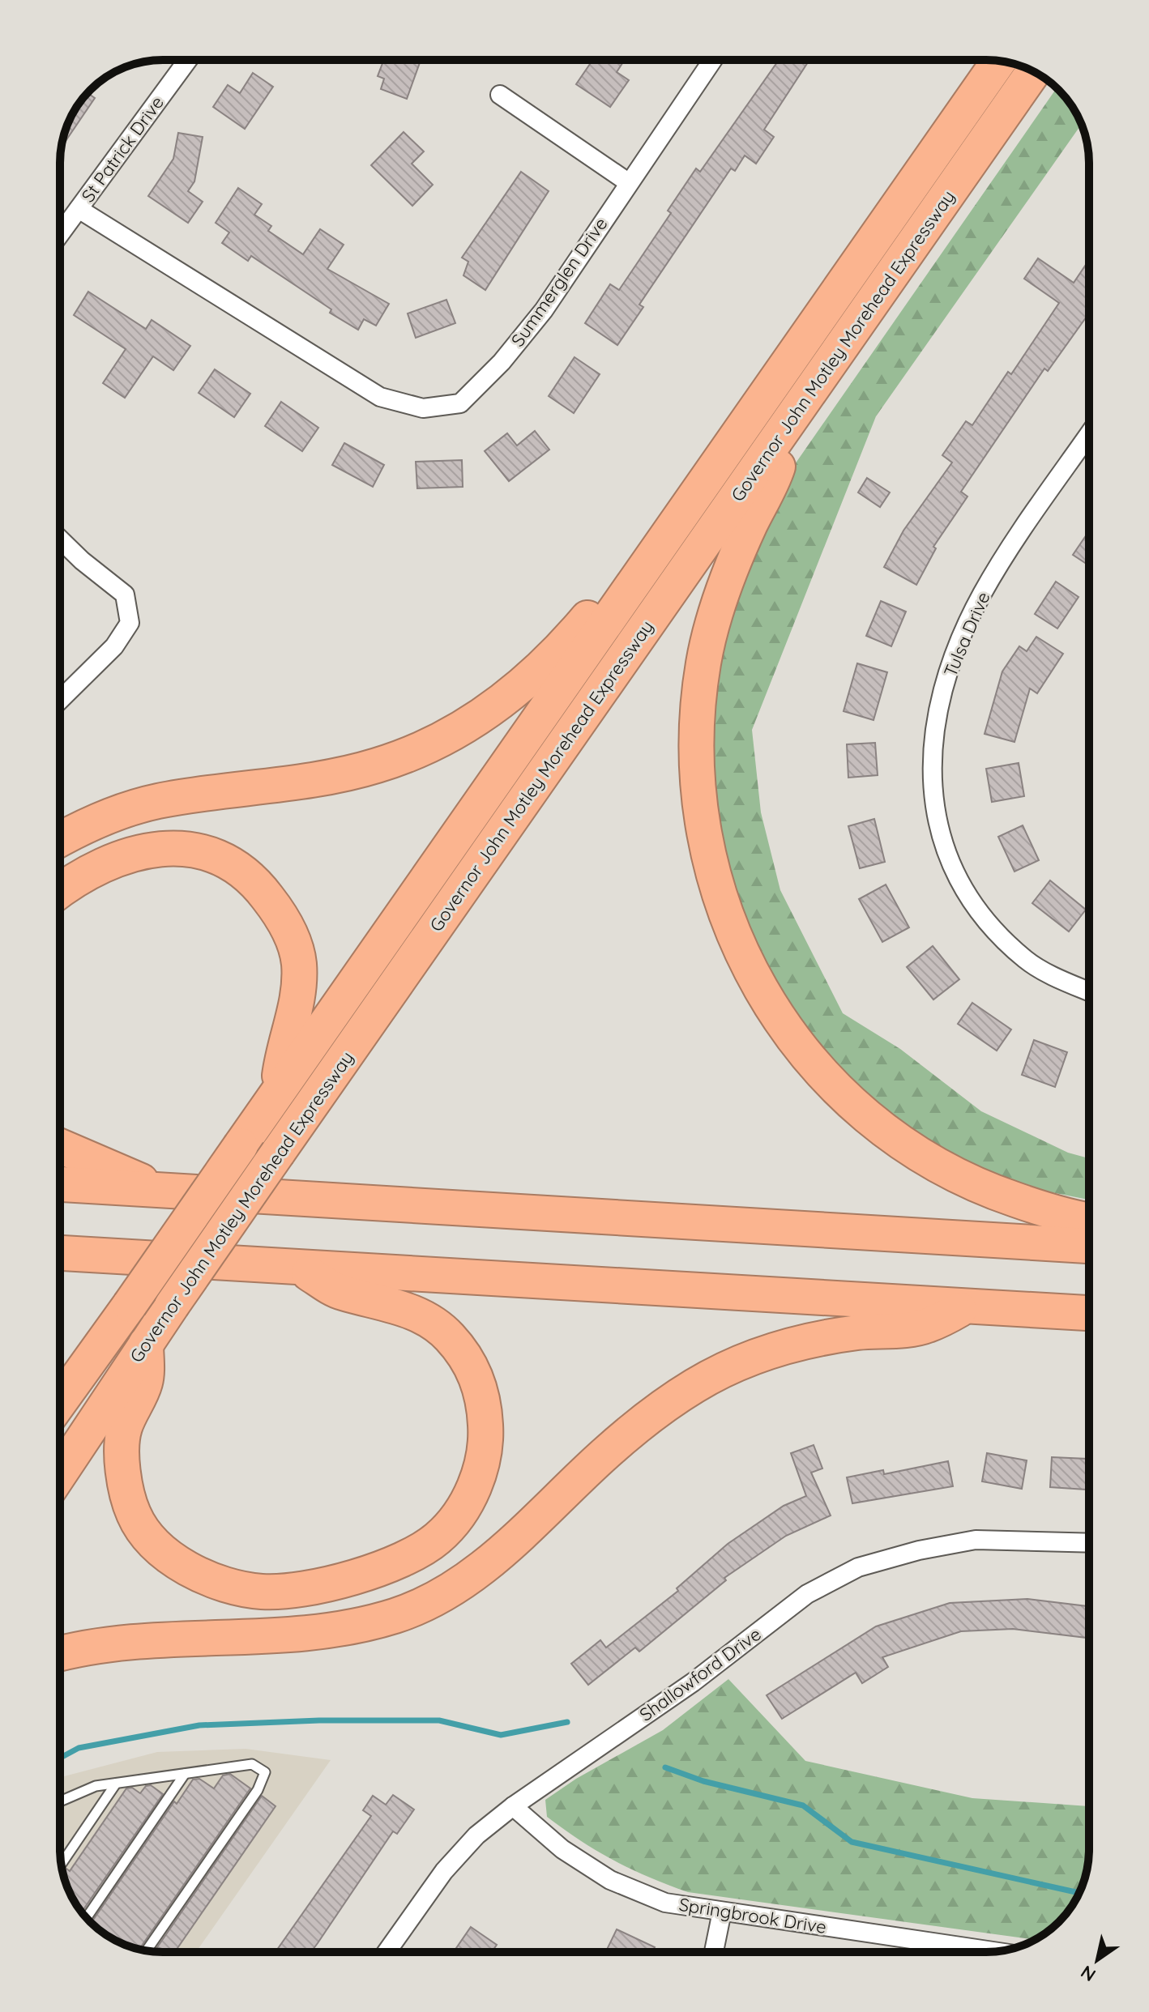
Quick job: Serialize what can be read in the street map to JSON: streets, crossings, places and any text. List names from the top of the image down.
{
  "streets": {
    "highway": ["Governor John Motley Morehead Expressway"],
    "street": [
      "St Patrick Drive",
      "Summerglen Drive",
      "Tulsa Drive",
      "Shallowford Drive",
      "Springbrook Drive"
    ]
  },
  "crossings": [
    ["St Patrick Drive", "Summerglen Drive"],
    ["Shallowford Drive", "Springbrook Drive"]
  ],
  "north": "bottom left"
}
